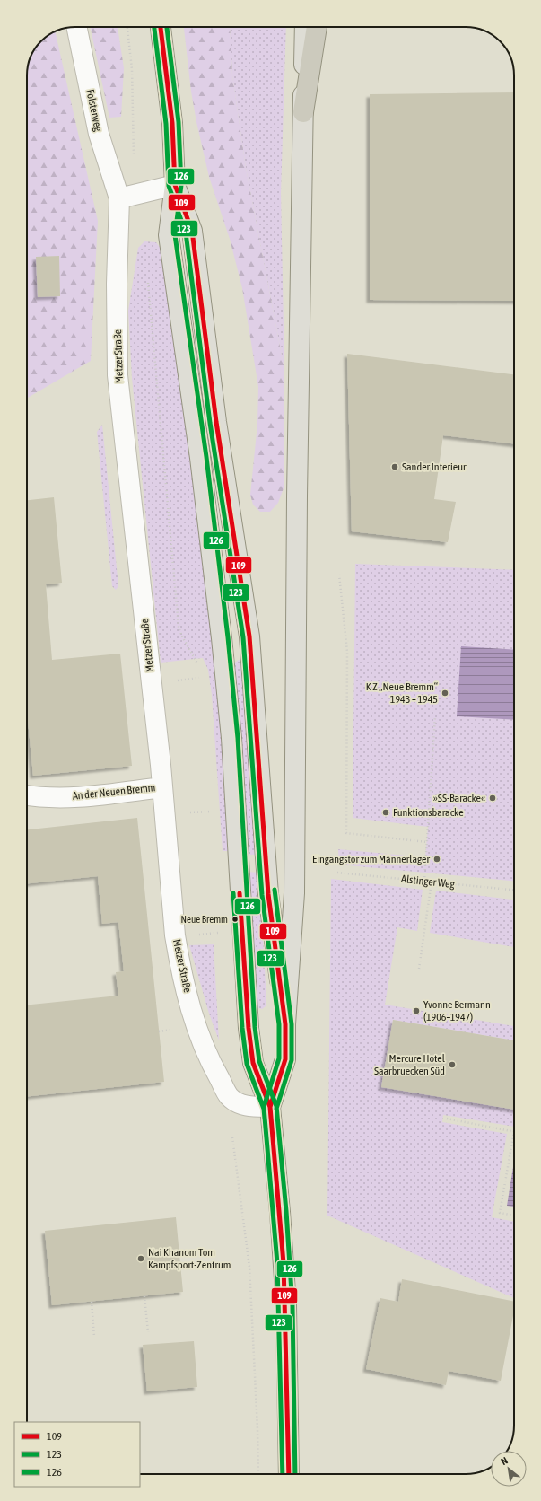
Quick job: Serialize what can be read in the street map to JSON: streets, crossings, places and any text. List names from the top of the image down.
{
  "streets": {
    "street": ["Folsterweg", "Metzer Straße", "An der Neuen Bremm"],
    "path": ["Alstinger Weg"]
  },
  "crossings": [
    ["Folsterweg", "Metzer Straße"],
    ["Metzer Straße", "An der Neuen Bremm"]
  ],
  "places": [
    "Sander Interieur",
    "K Z „Neue Bremm“ 1943 – 1945",
    "»SS-Baracke«",
    "Funktionsbaracke",
    "Eingangstor zum Männerlager",
    "Neue Bremm",
    "Yvonne Bermann (1906–1947)",
    "Mercure Hotel Saarbruecken Süd",
    "Nai Khanom Tom Kampfsport-Zentrum"
  ],
  "lines": ["transit line 109", "transit line 123", "transit line 126"],
  "legend": ["109", "123", "126"],
  "north": "top left"
}
